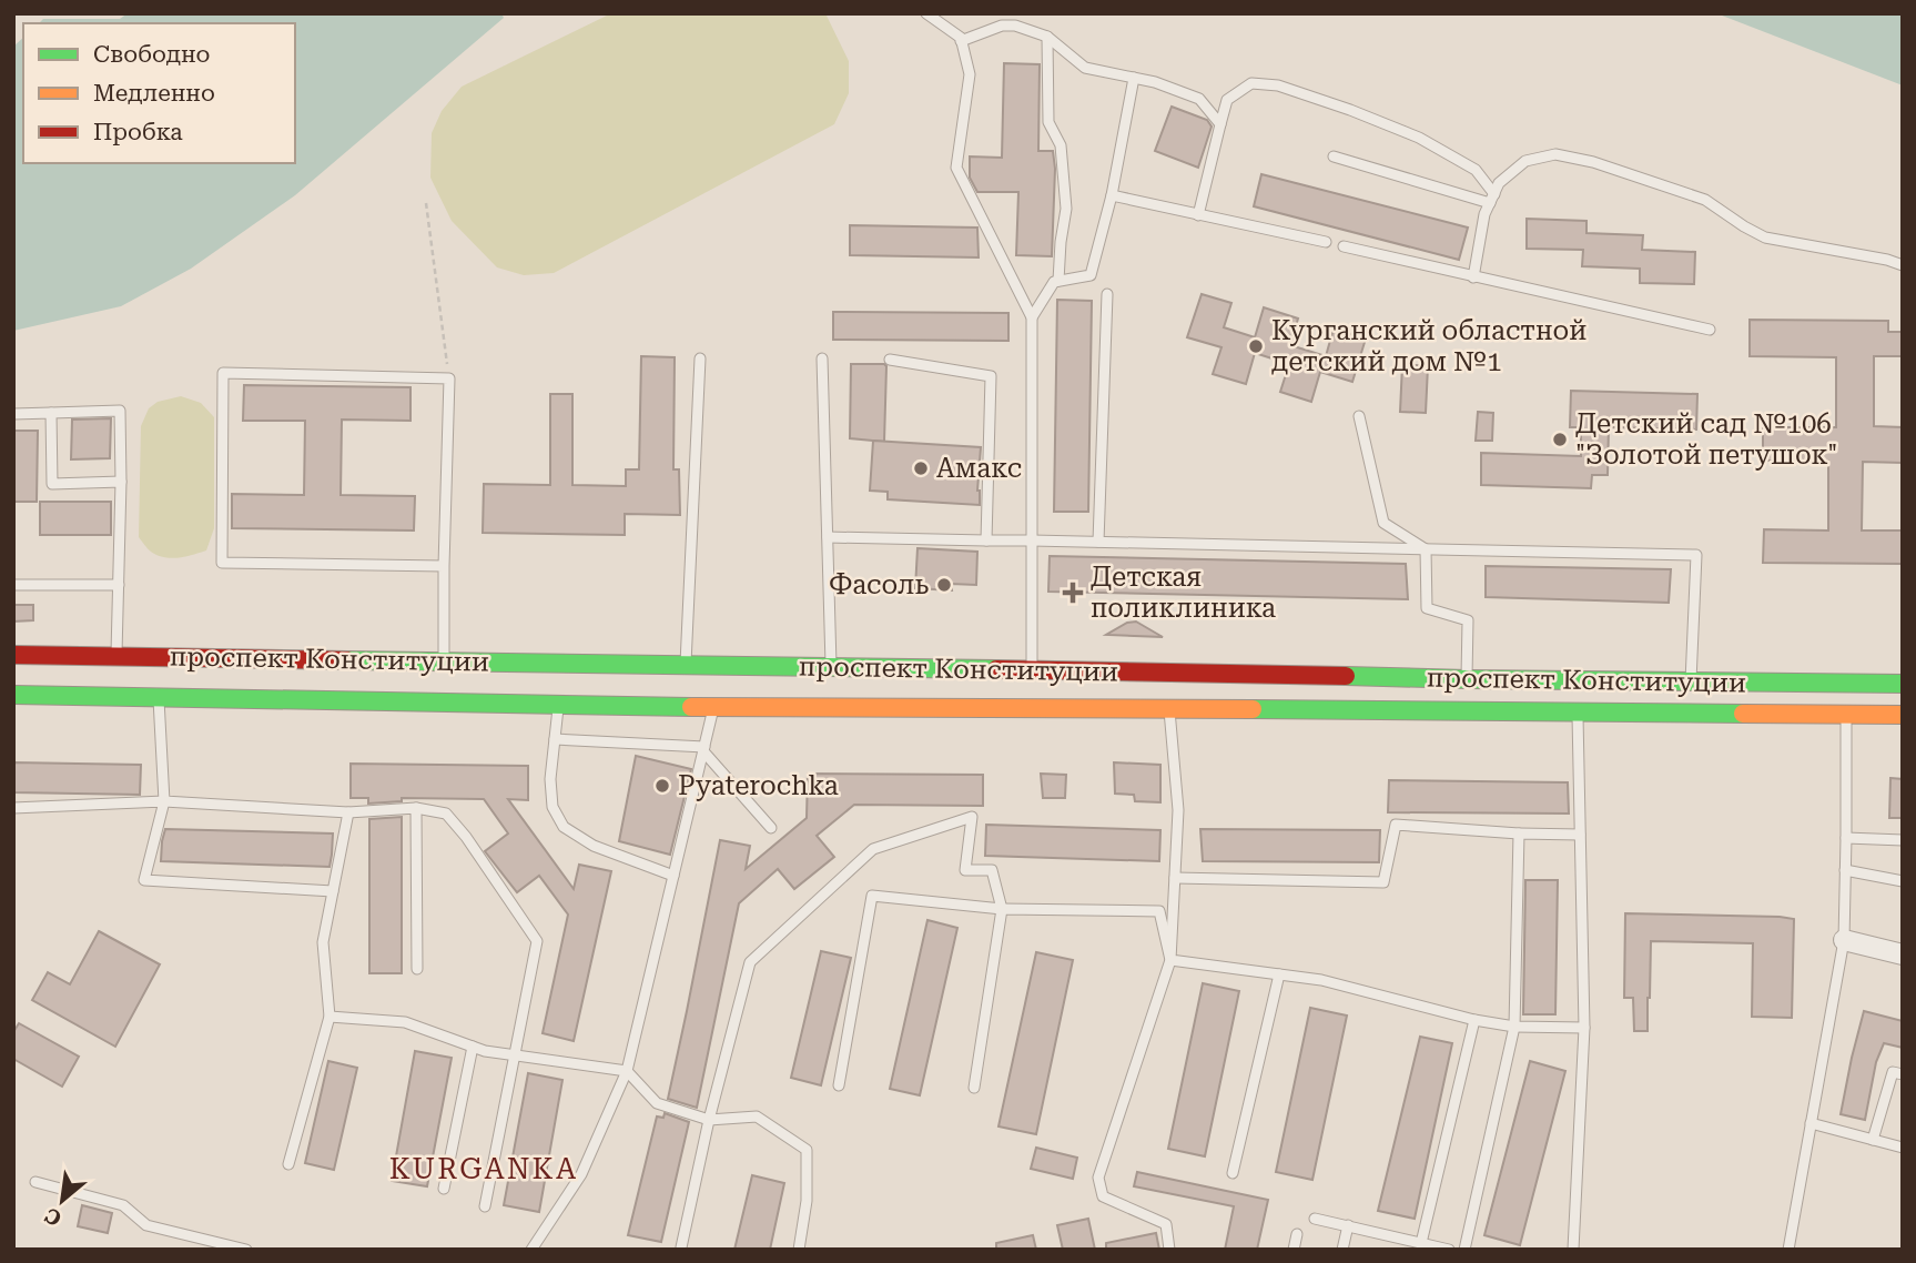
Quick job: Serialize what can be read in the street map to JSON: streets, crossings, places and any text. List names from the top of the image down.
{
  "streets": {
    "main road": ["проспект Конституции"]
  },
  "districts": ["KURGANKA"],
  "places": {
    "other": [
      "Курганский областной детский дом №1",
      "Детский сад №106 \"Золотой петушок\"",
      "Амакс",
      "Фасоль",
      "Pyaterochka"
    ],
    "health": ["Детская поликлиника"]
  },
  "legend": ["Свободно", "Медленно", "Пробка"],
  "north": "bottom left"
}
